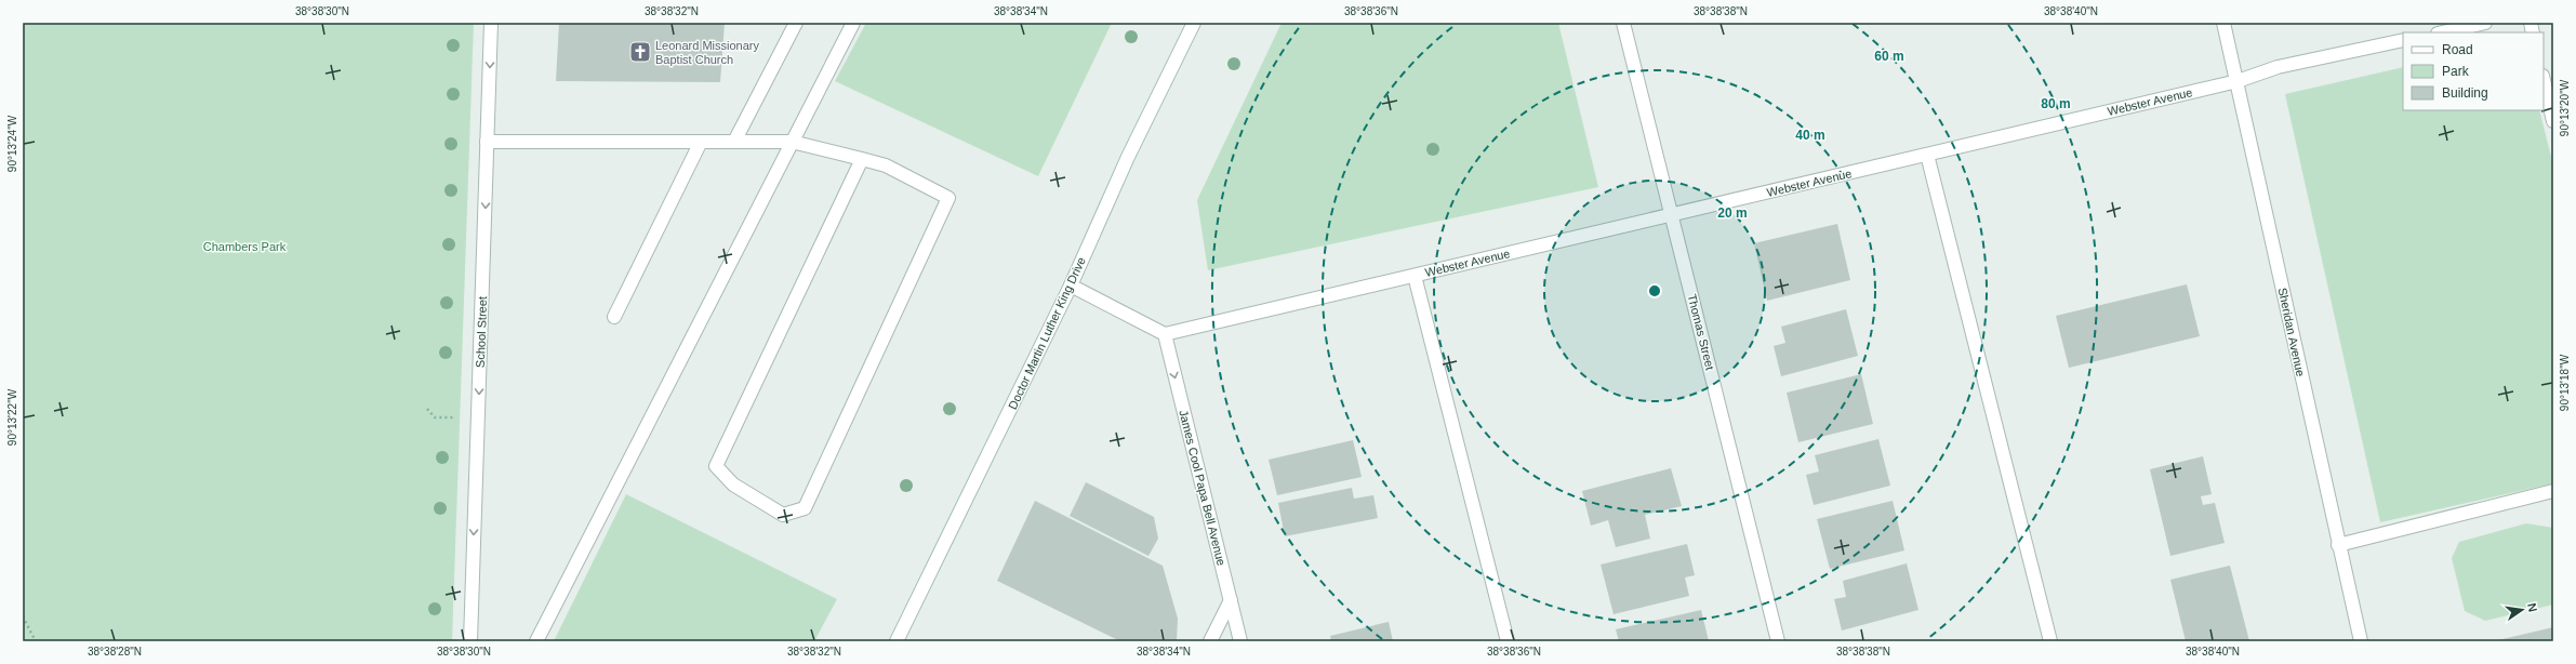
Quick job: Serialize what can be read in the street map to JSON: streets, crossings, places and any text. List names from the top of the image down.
{
  "streets": {
    "street": [
      "Webster Avenue",
      "School Street",
      "Thomas Street",
      "Sheridan Avenue",
      "Doctor Martin Luther King Drive",
      "James Cool Papa Bell Avenue"
    ]
  },
  "crossings": [
    ["Webster Avenue", "Thomas Street"],
    ["Webster Avenue", "Sheridan Avenue"],
    ["Webster Avenue", "James Cool Papa Bell Avenue"]
  ],
  "one_way": ["School Street", "James Cool Papa Bell Avenue"],
  "parks": ["Chambers Park"],
  "places": {
    "church": ["Leonard Missionary Baptist Church"]
  },
  "legend": ["Road", "Park", "Building"],
  "north": "right",
  "coordinates": [
    "38°38'30\"N",
    "38°38'32\"N",
    "38°38'34\"N",
    "38°38'36\"N",
    "38°38'38\"N",
    "38°38'40\"N",
    "90°13'20\"W",
    "90°13'24\"W",
    "90°13'18\"W",
    "90°13'22\"W",
    "38°38'28\"N"
  ],
  "rings": [
    "60 m",
    "80 m",
    "40 m",
    "20 m"
  ]
}
